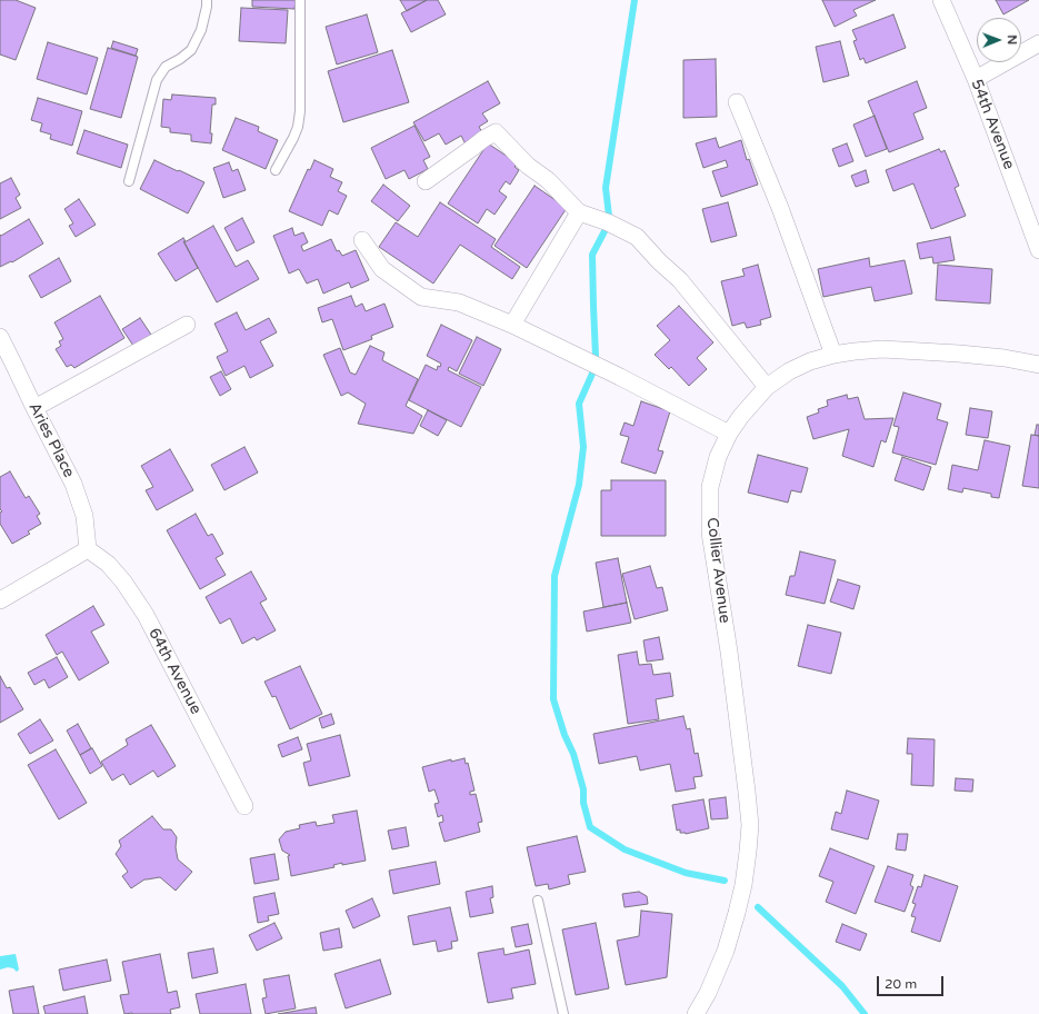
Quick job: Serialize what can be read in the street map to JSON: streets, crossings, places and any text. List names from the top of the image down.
{
  "streets": {
    "street": [
      "54th Avenue",
      "Aries Place",
      "Collier Avenue",
      "64th Avenue"
    ]
  },
  "crossings": [
    ["Aries Place", "64th Avenue"]
  ],
  "scale_bar": "20 m",
  "north": "right"
}
